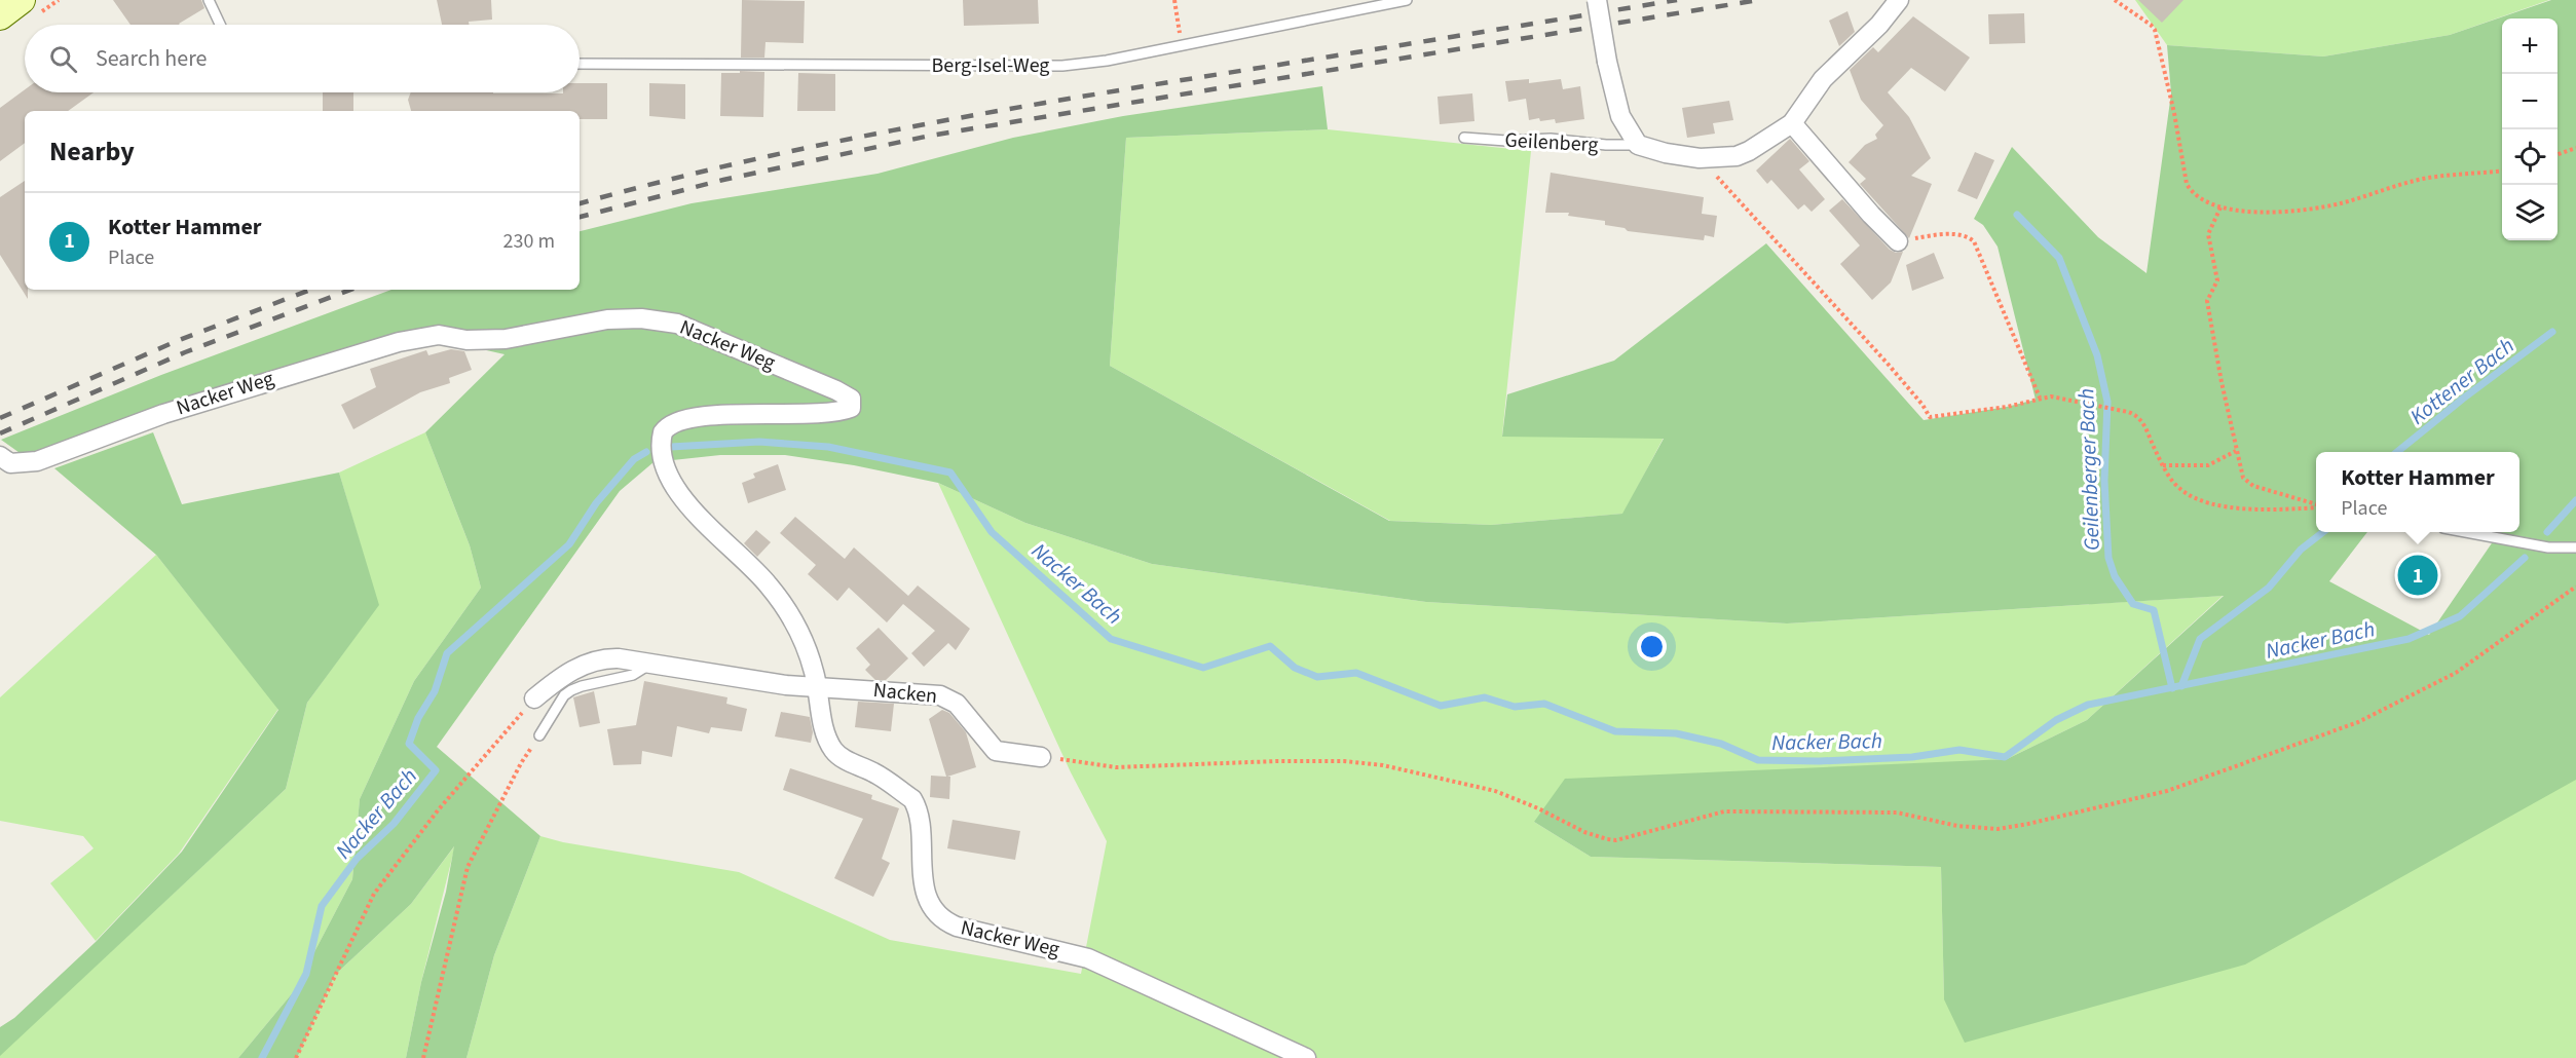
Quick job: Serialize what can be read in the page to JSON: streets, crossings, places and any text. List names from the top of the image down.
{
  "streets": {
    "street": ["Geilenberg", "Nacker Weg", "Nacken"],
    "lane": ["Berg-Isel-Weg"]
  },
  "crossings": [
    ["Nacker Weg", "Nacken"]
  ],
  "water": ["Kottener Bach", "Geilenberger Bach", "Nacker Bach"],
  "page": {
    "map_buttons": ["+", "−"],
    "search": "Search here",
    "heading": "Nearby",
    "list": [
      {
        "mark": "1",
        "name": "Kotter Hammer",
        "note": "Place",
        "value": "230 m"
      }
    ],
    "popup": ["Kotter Hammer", "Place"],
    "pins": "1"
  }
}
